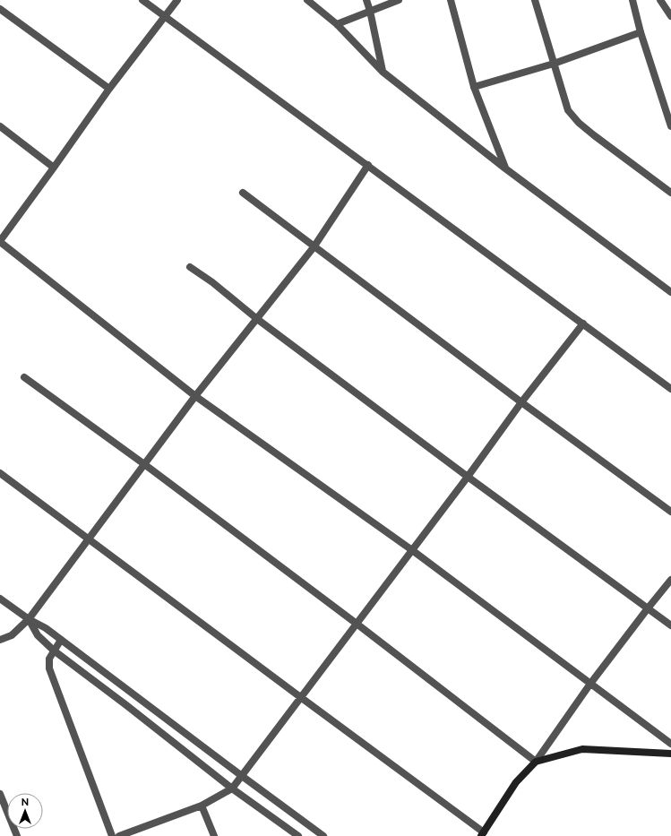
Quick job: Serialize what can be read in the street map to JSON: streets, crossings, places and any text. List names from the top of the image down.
{
  "north": "top"
}
